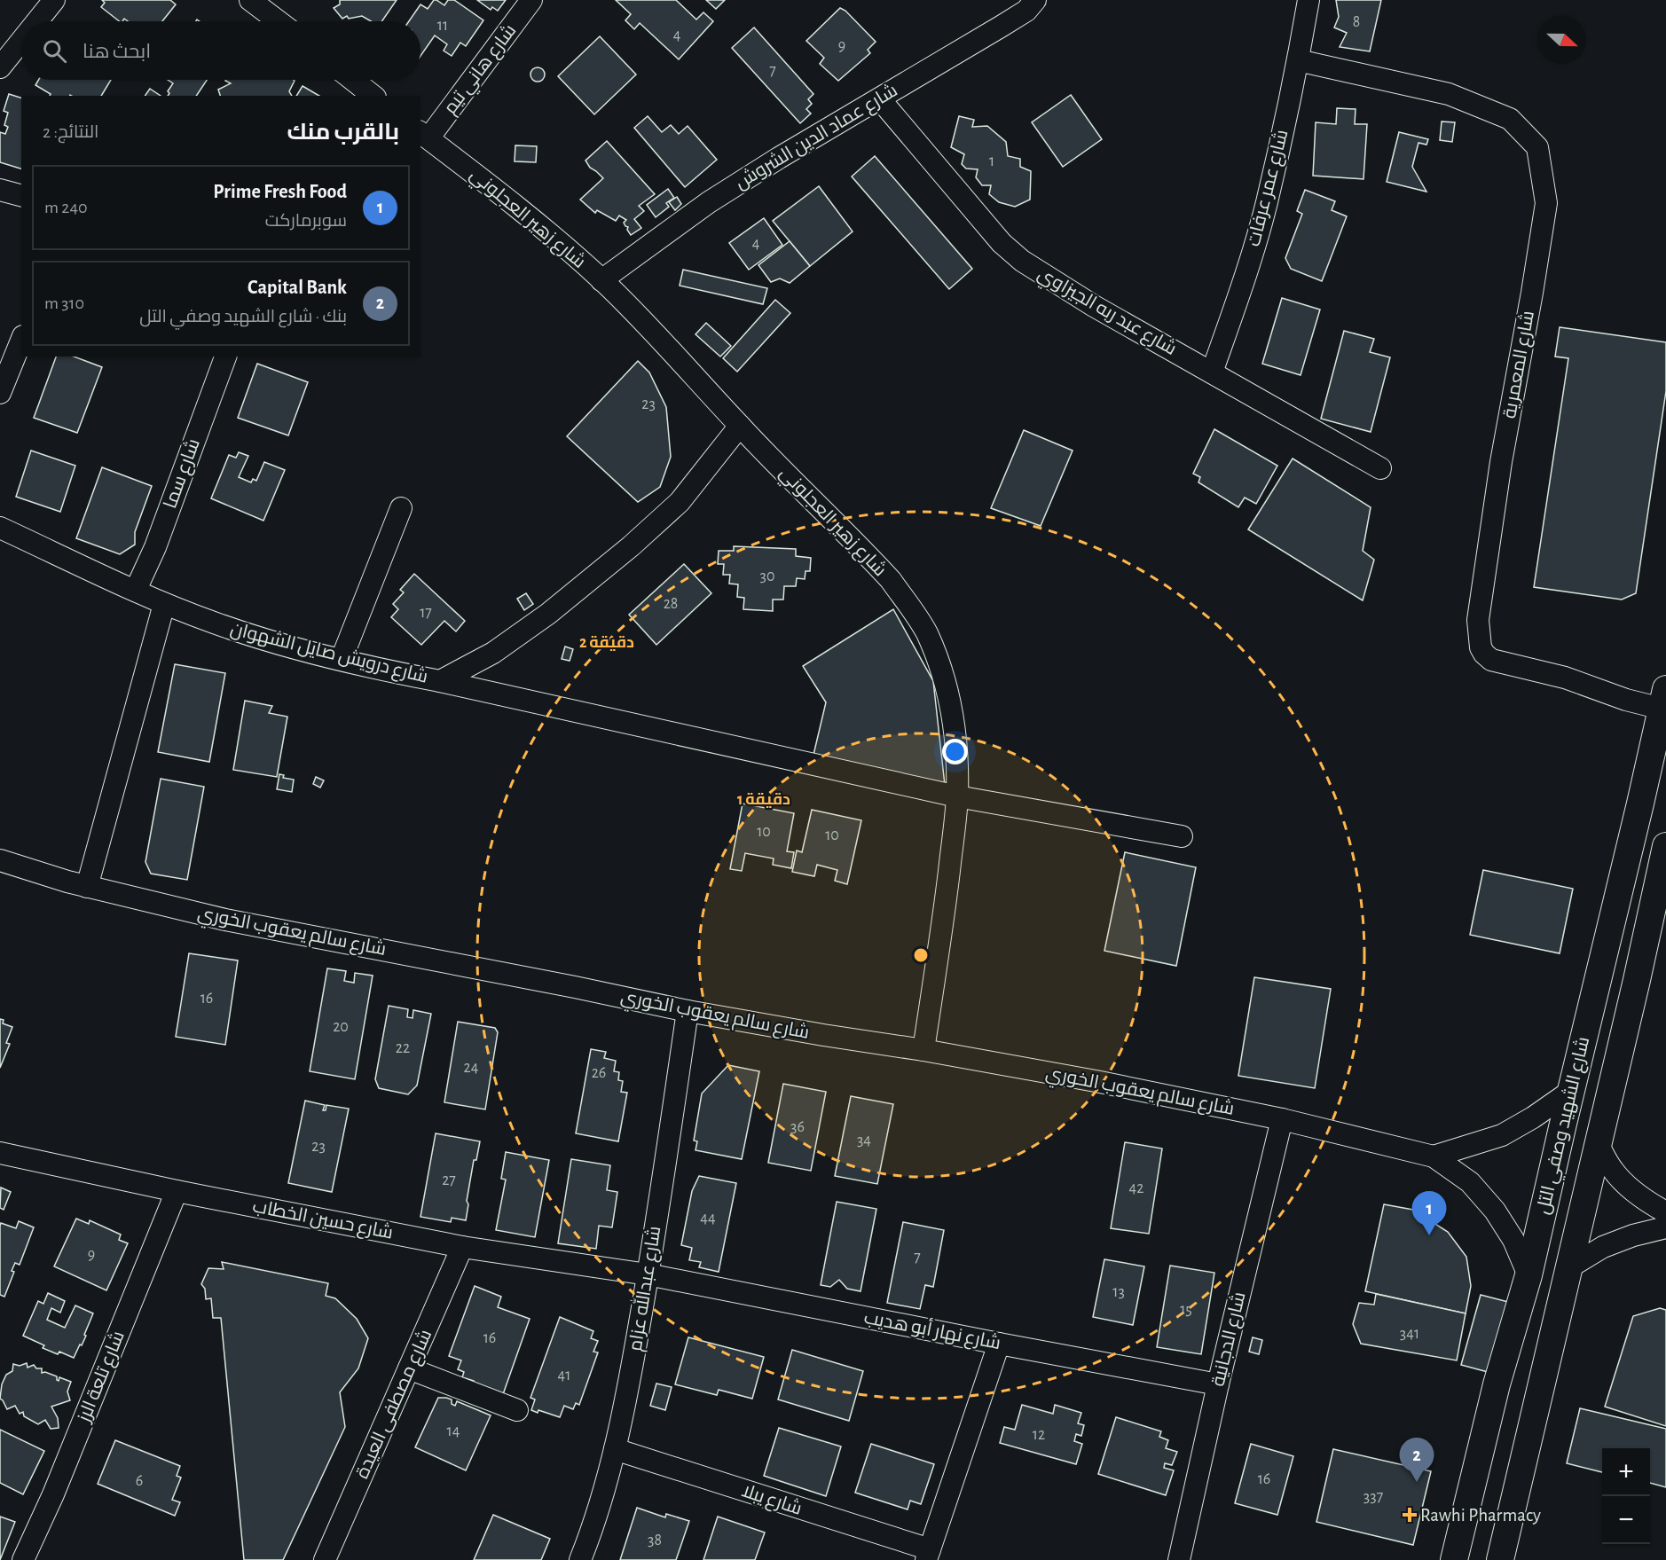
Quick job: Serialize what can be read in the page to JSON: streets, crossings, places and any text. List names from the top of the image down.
{
  "streets": {
    "main road": ["شارع الشهيد وصفي التل"],
    "street": [
      "شارع هاني تيم",
      "شارع عماد الدين الشروش",
      "شارع عمر عرفات",
      "شارع زهير العجلوني",
      "شارع عبد ربه الجيزاوي",
      "شارع المعمرية",
      "شارع سما",
      "شارع درويش صايل الشهوان",
      "شارع سالم يعقوب الخوري",
      "شارع حسين الخطاب",
      "شارع عبدالله عزام",
      "شارع نهار أبو هديب",
      "شارع الدجانية",
      "شارع تلعة الرز",
      "شارع مصطفى العيدة",
      "شارع يبلا"
    ]
  },
  "crossings": [
    ["شارع هاني تيم", "شارع زهير العجلوني"],
    ["شارع عماد الدين الشروش", "شارع زهير العجلوني"],
    ["شارع عماد الدين الشروش", "شارع عبد ربه الجيزاوي"],
    ["شارع عمر عرفات", "شارع عبد ربه الجيزاوي"],
    ["شارع عمر عرفات", "شارع المعمرية"],
    ["شارع زهير العجلوني", "شارع درويش صايل الشهوان"],
    ["شارع زهير العجلوني", "شارع سالم يعقوب الخوري"],
    ["شارع المعمرية", "شارع الشهيد وصفي التل"],
    ["شارع سما", "شارع درويش صايل الشهوان"],
    ["شارع سالم يعقوب الخوري", "شارع الشهيد وصفي التل"],
    ["شارع سالم يعقوب الخوري", "شارع عبدالله عزام"],
    ["شارع سالم يعقوب الخوري", "شارع الدجانية"],
    ["شارع حسين الخطاب", "شارع عبدالله عزام"],
    ["شارع حسين الخطاب", "شارع نهار أبو هديب"],
    ["شارع حسين الخطاب", "شارع تلعة الرز"],
    ["شارع حسين الخطاب", "شارع مصطفى العيدة"],
    ["شارع عبدالله عزام", "شارع نهار أبو هديب"],
    ["شارع عبدالله عزام", "شارع يبلا"],
    ["شارع نهار أبو هديب", "شارع الدجانية"]
  ],
  "places": {
    "health": ["Rawhi Pharmacy"]
  },
  "house_numbers": [
    "8",
    "11",
    "4",
    "9",
    "7",
    "1",
    "4",
    "23",
    "30",
    "28",
    "17",
    "10",
    "10",
    "16",
    "20",
    "22",
    "24",
    "26",
    "36",
    "34",
    "23",
    "27",
    "42",
    "44",
    "9",
    "7",
    "13",
    "15",
    "341",
    "16",
    "41",
    "14",
    "12",
    "16",
    "6",
    "337",
    "38"
  ],
  "north": "right",
  "page": {
    "search": "ابحث هنا",
    "heading": ["بالقرب منك", "النتائج: 2"],
    "list": [
      {
        "mark": "1",
        "name": "Prime Fresh Food",
        "note": "سوبرماركت",
        "value": "240 m"
      },
      {
        "mark": "2",
        "name": "Capital Bank",
        "note": "بنك · شارع الشهيد وصفي التل",
        "value": "310 m"
      }
    ],
    "pins": ["1", "2"],
    "map_buttons": ["+", "−"]
  },
  "rings": ["2 دقيقة", "1 دقيقة"]
}
